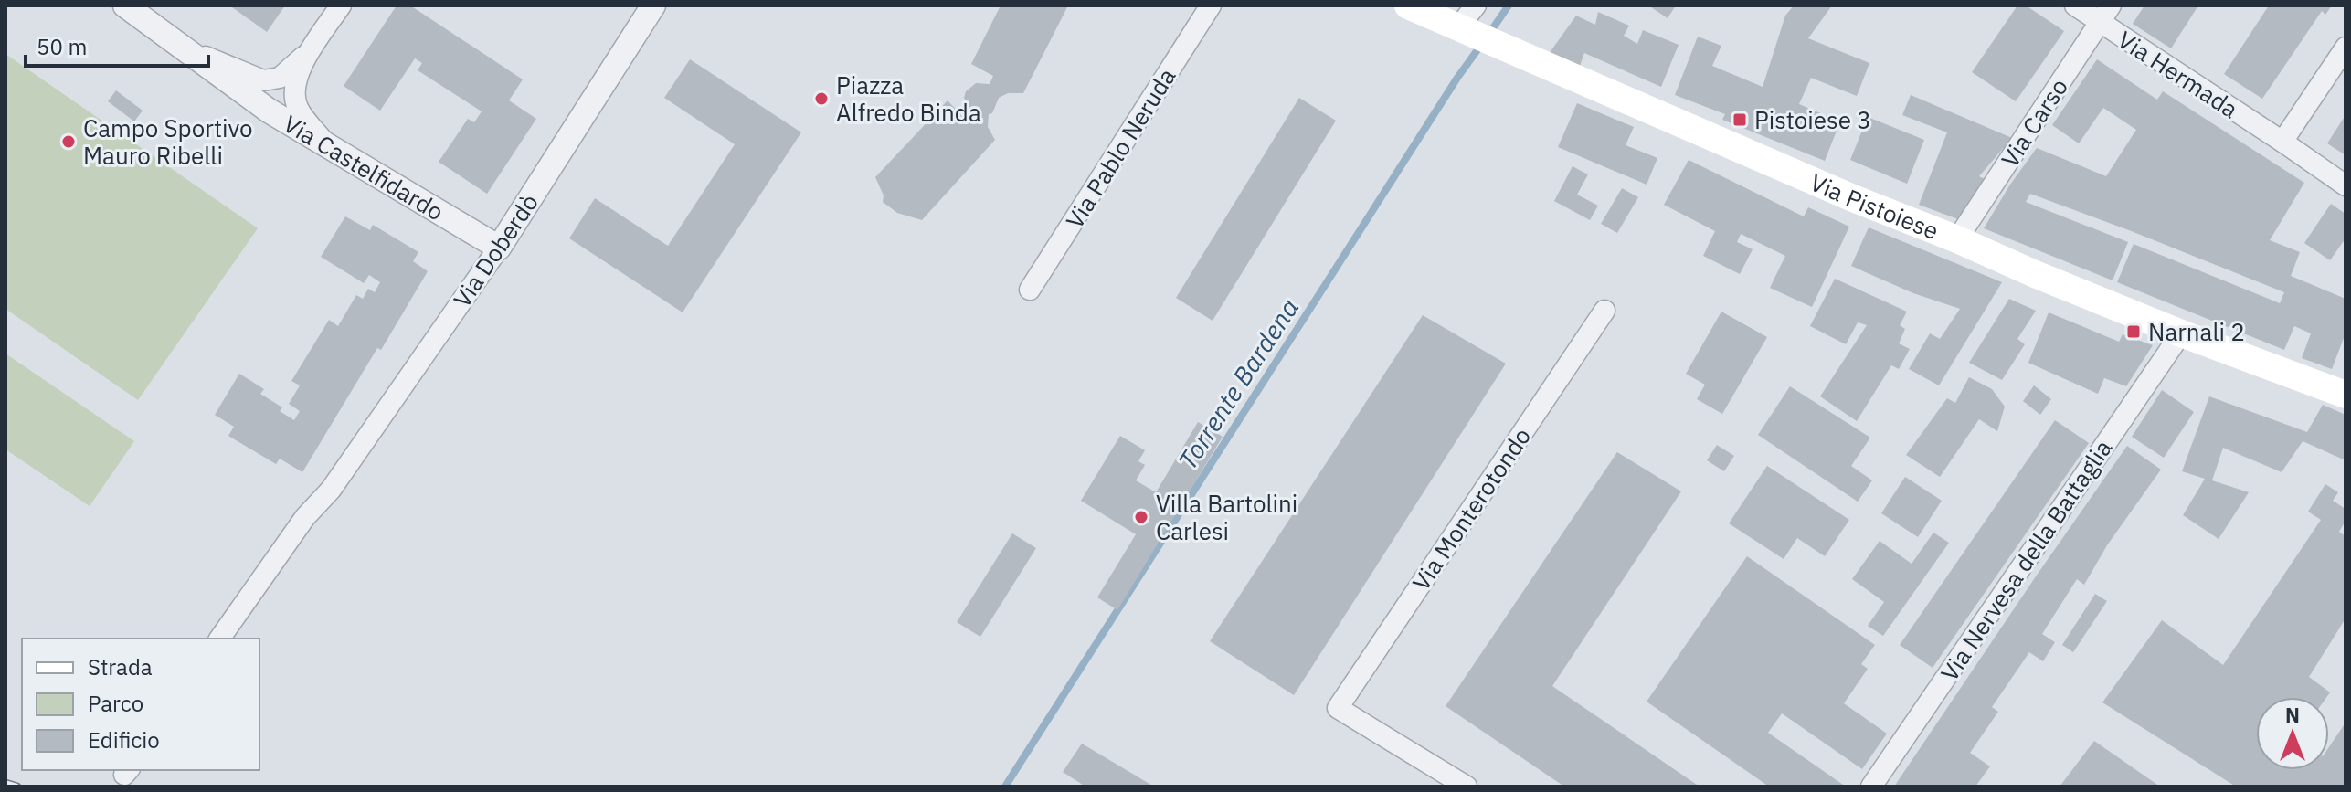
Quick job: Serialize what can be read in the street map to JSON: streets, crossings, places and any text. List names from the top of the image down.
{
  "streets": {
    "main road": ["Via Pistoiese"],
    "street": [
      "Via Hermada",
      "Via Carso",
      "Via Pablo Neruda",
      "Via Castelfidardo",
      "Via Doberdò",
      "Via Monterotondo",
      "Via Nervesa della Battaglia"
    ]
  },
  "crossings": [
    ["Via Hermada", "Via Carso"],
    ["Via Carso", "Via Pistoiese"],
    ["Via Castelfidardo", "Via Doberdò"],
    ["Via Pistoiese", "Via Nervesa della Battaglia"]
  ],
  "water": ["Torrente Bardena"],
  "places": {
    "other": ["Piazza Alfredo Binda", "Campo Sportivo Mauro Ribelli", "Villa Bartolini Carlesi"],
    "transit": ["Pistoiese 3", "Narnali 2"]
  },
  "legend": ["Strada", "Parco", "Edificio"],
  "scale_bar": "50 m",
  "north": "top"
}
